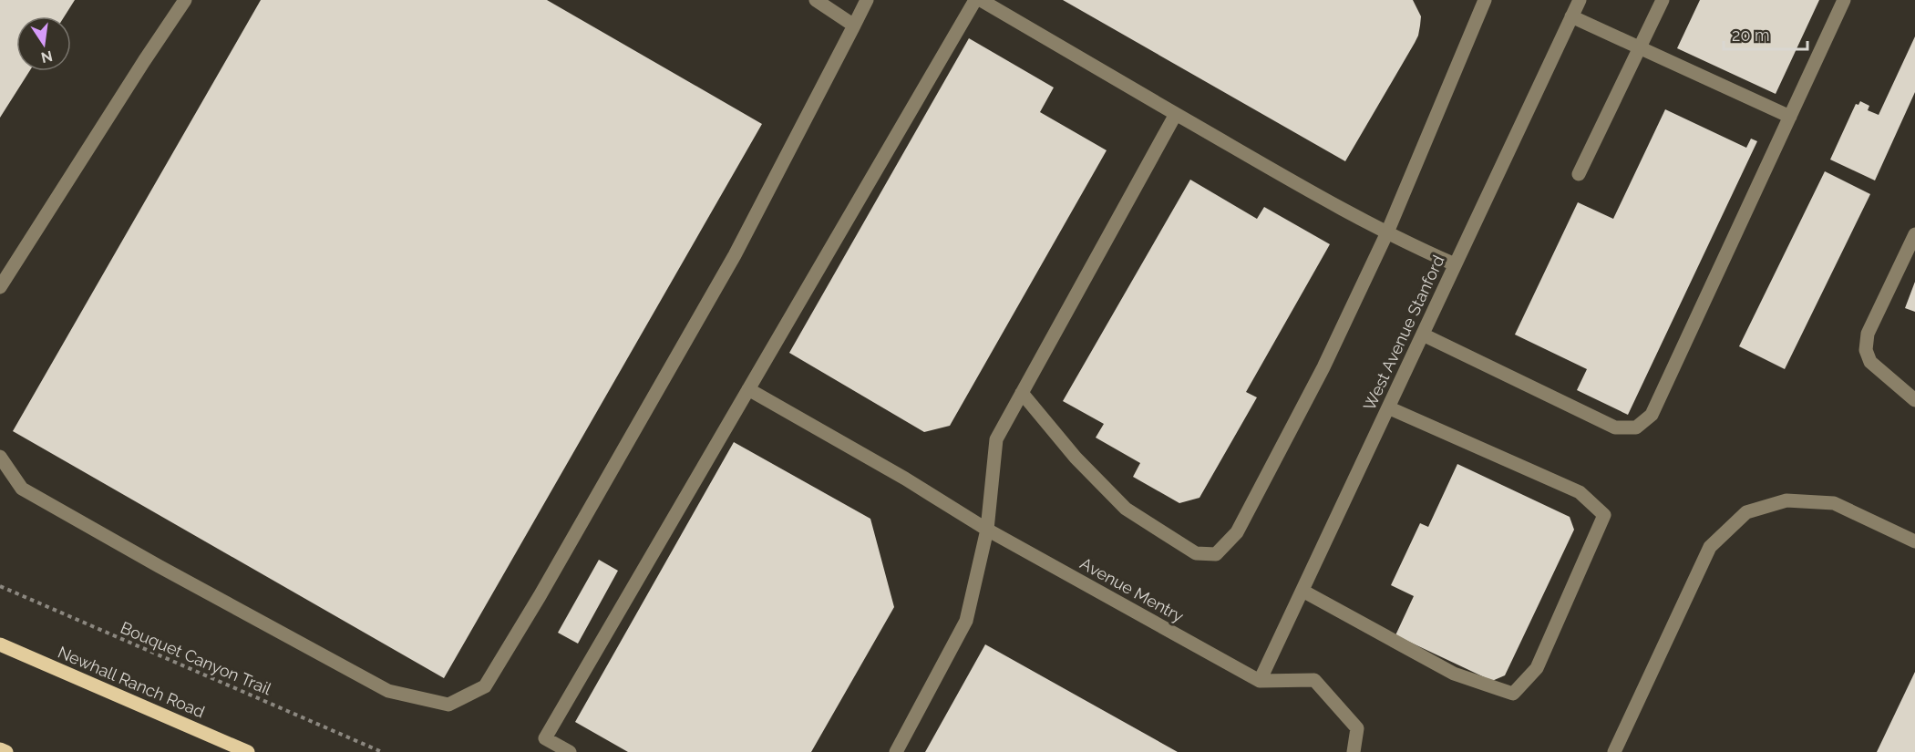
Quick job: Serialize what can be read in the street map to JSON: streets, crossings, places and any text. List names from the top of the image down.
{
  "streets": {
    "main road": ["Newhall Ranch Road"],
    "street": ["West Avenue Stanford", "Avenue Mentry"],
    "path": ["Bouquet Canyon Trail"]
  },
  "crossings": [
    ["West Avenue Stanford", "Avenue Mentry"]
  ],
  "scale_bar": "20 m",
  "north": "bottom"
}
